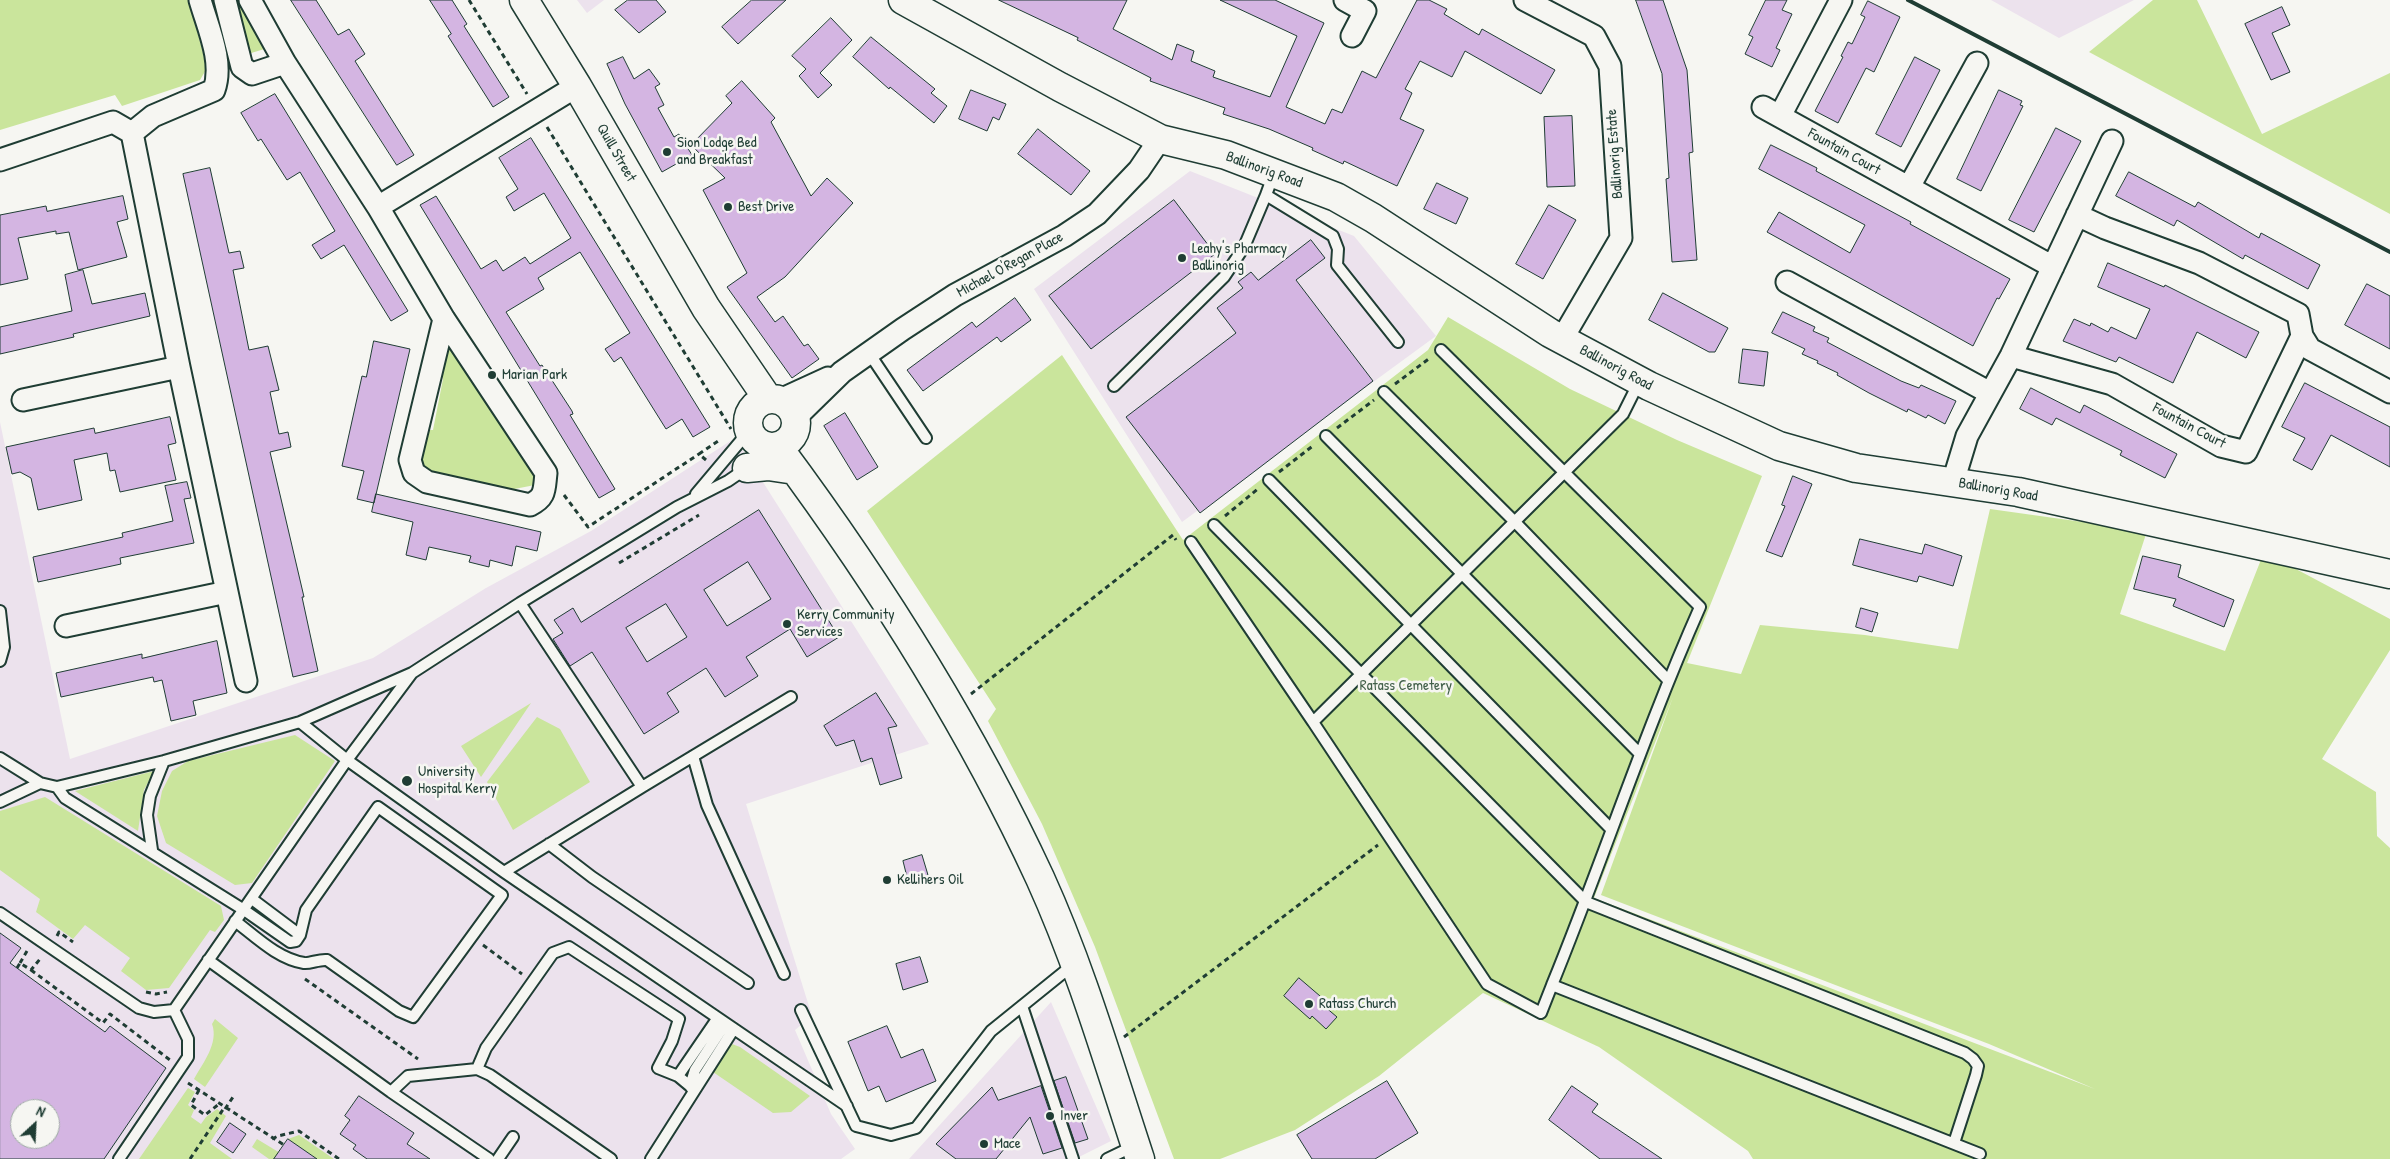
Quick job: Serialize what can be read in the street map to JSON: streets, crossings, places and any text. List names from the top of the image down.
{
  "streets": {
    "street": [
      "Fountain Court",
      "Quill Street",
      "Ballinorig Estate",
      "Ballinorig Road",
      "Michael O'Regan Place"
    ]
  },
  "crossings": [
    ["Quill Street", "Michael O'Regan Place"],
    ["Ballinorig Estate", "Ballinorig Road"],
    ["Ballinorig Road", "Michael O'Regan Place"]
  ],
  "parks": ["Ratass Cemetery"],
  "places": [
    "Sion Lodge Bed and Breakfast",
    "Best Drive",
    "Leahy's Pharmacy Ballinorig",
    "Marian Park",
    "Kerry Community Services",
    "University Hospital Kerry",
    "Kellihers Oil",
    "Ratass Church",
    "Inver",
    "Mace"
  ],
  "north": "top right"
}
